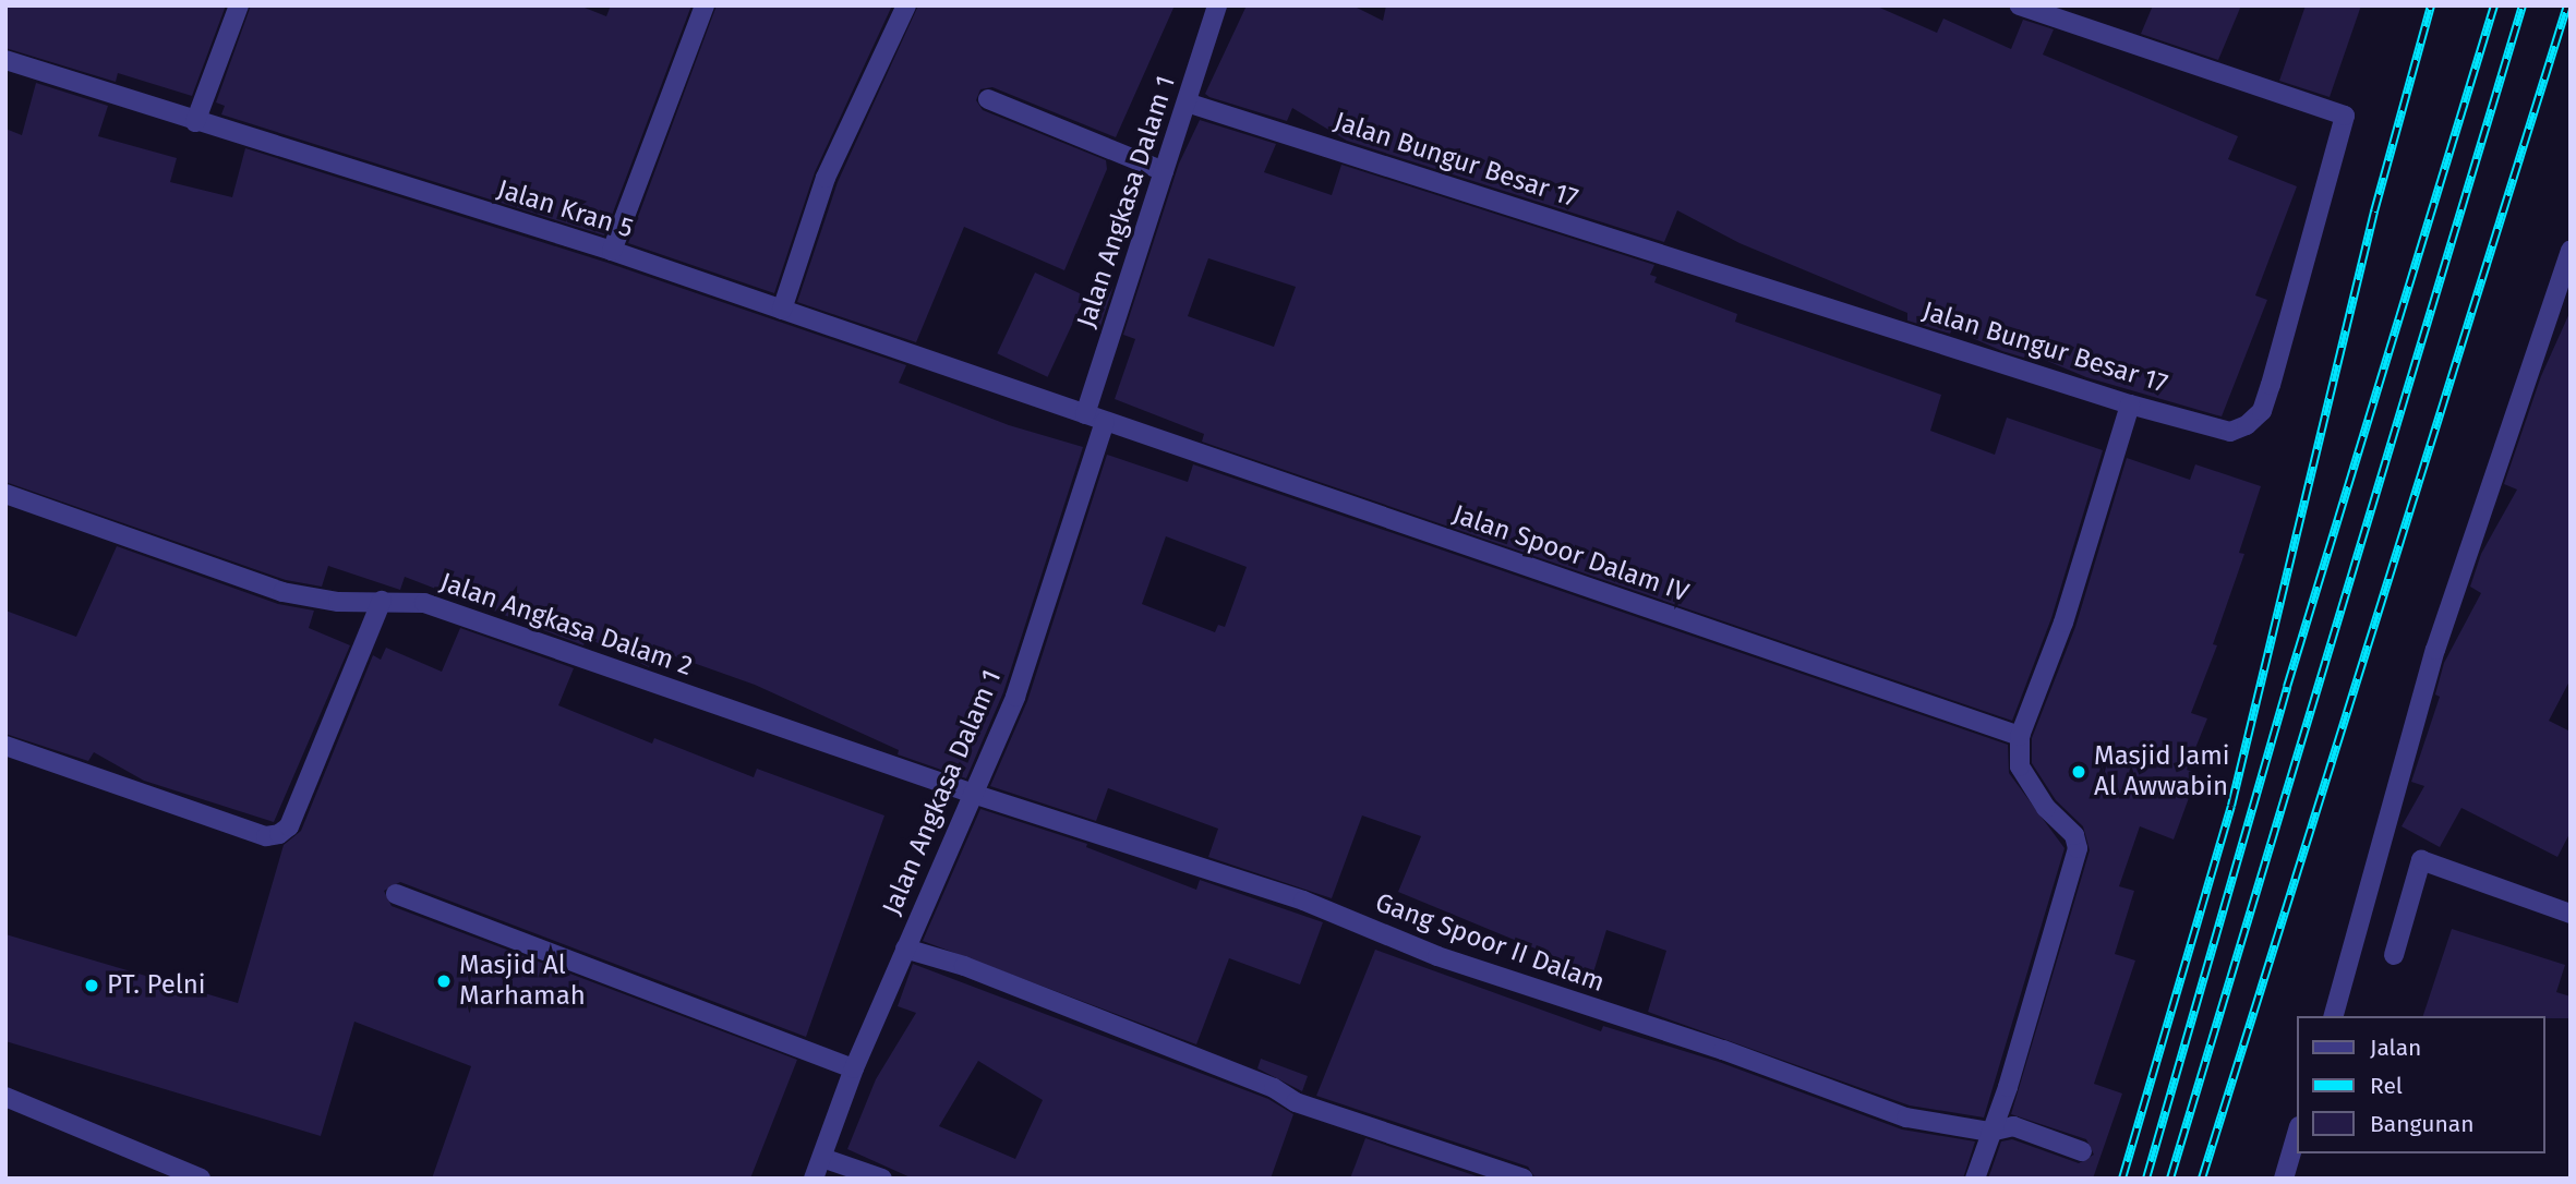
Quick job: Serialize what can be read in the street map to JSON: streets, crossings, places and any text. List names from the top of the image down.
{
  "streets": {
    "street": [
      "Jalan Bungur Besar 17",
      "Jalan Angkasa Dalam 1",
      "Jalan Kran 5",
      "Jalan Spoor Dalam IV",
      "Jalan Angkasa Dalam 2",
      "Gang Spoor II Dalam"
    ]
  },
  "crossings": [
    ["Jalan Bungur Besar 17", "Jalan Angkasa Dalam 1"],
    ["Jalan Angkasa Dalam 1", "Jalan Kran 5"],
    ["Jalan Angkasa Dalam 1", "Jalan Spoor Dalam IV"],
    ["Jalan Angkasa Dalam 1", "Jalan Angkasa Dalam 2"],
    ["Jalan Angkasa Dalam 1", "Gang Spoor II Dalam"],
    ["Jalan Kran 5", "Jalan Spoor Dalam IV"],
    ["Jalan Angkasa Dalam 2", "Gang Spoor II Dalam"]
  ],
  "places": ["Masjid Jami Al Awwabin", "Masjid Al Marhamah", "PT. Pelni"],
  "legend": ["Jalan", "Rel", "Bangunan"]
}
